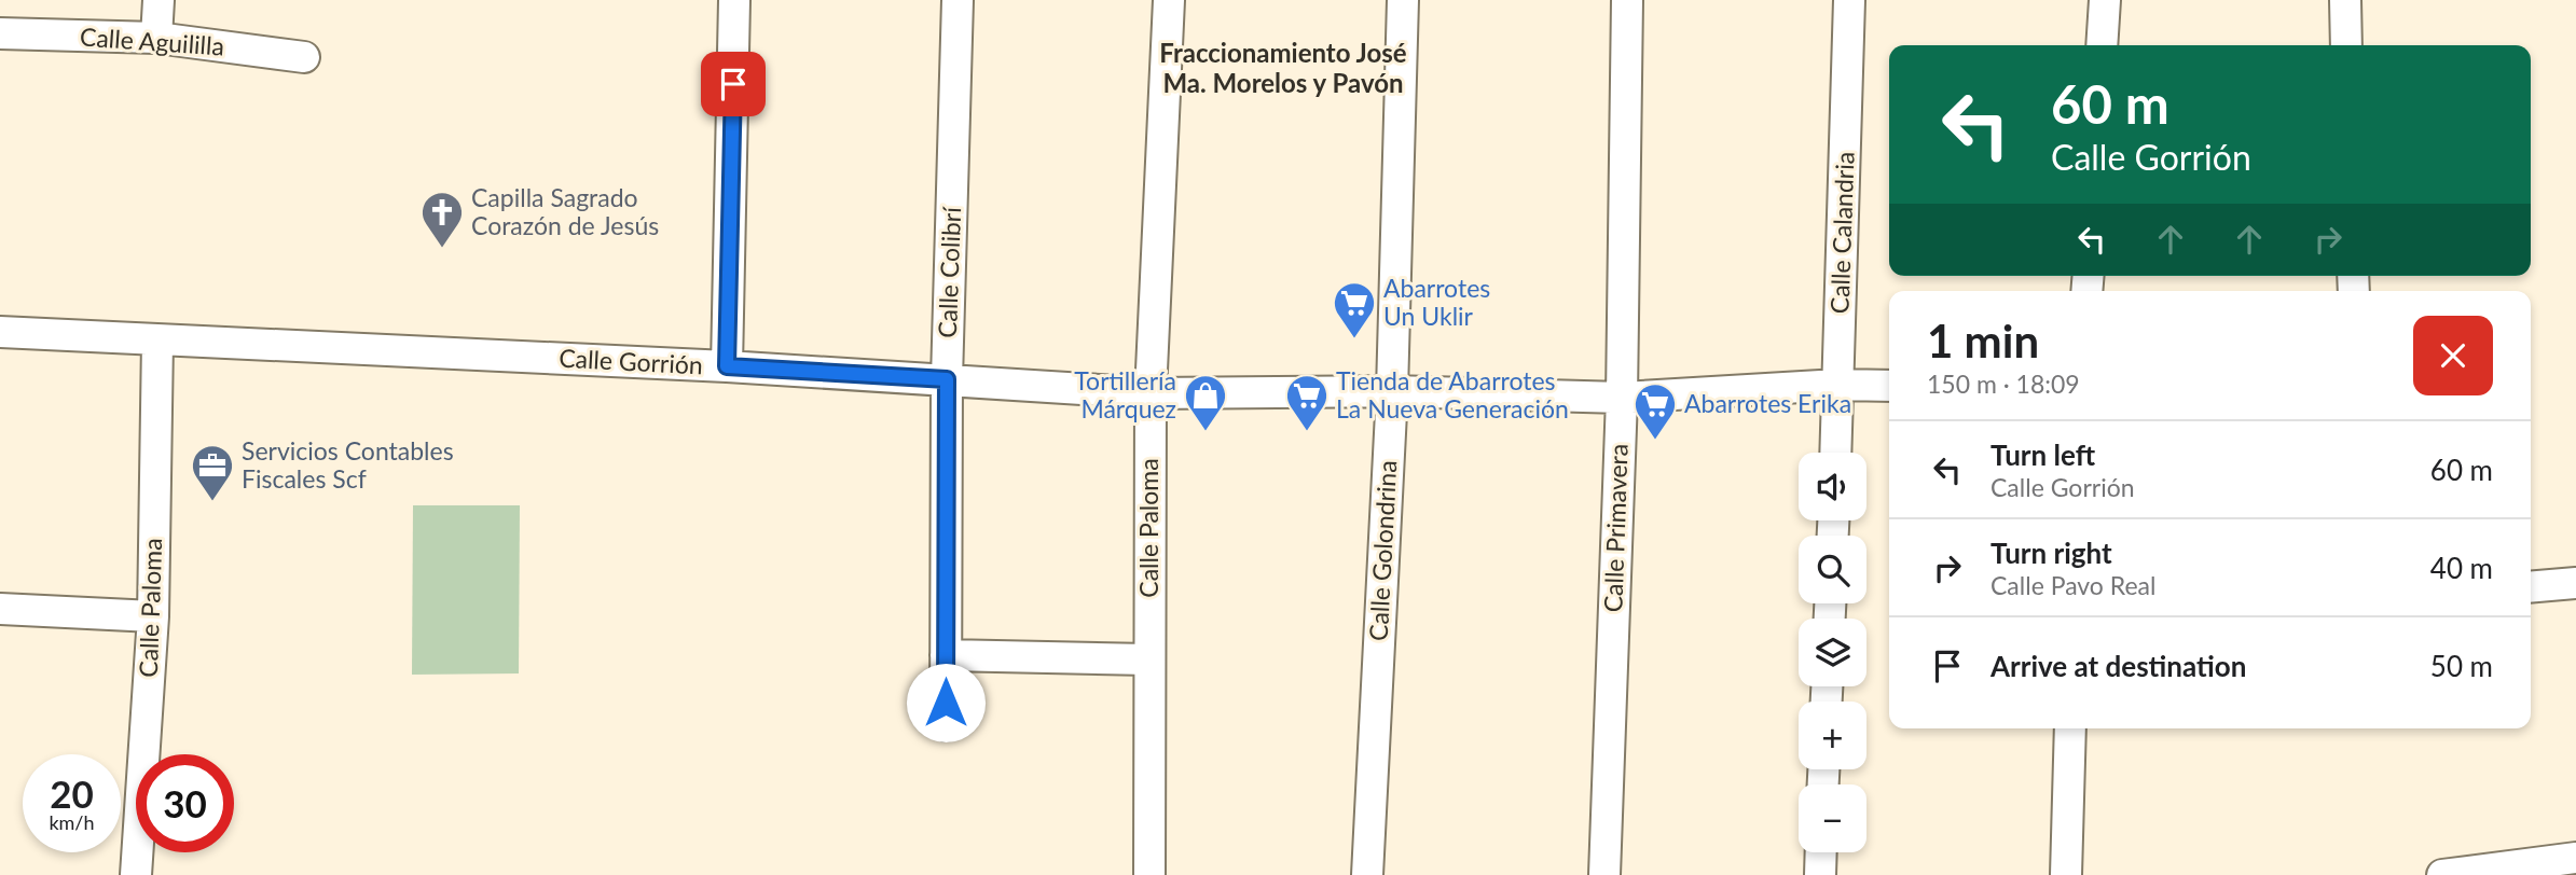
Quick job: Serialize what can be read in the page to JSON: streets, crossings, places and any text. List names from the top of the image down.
{
  "streets": {
    "street": [
      "Calle Aguililla",
      "Calle Calandria",
      "Calle Colibrí",
      "Calle Gorrión",
      "Calle Paloma",
      "Calle Primavera",
      "Calle Golondrina"
    ]
  },
  "crossings": [
    ["Calle Calandria", "Calle Gorrión"],
    ["Calle Colibrí", "Calle Gorrión"],
    ["Calle Gorrión", "Calle Paloma"],
    ["Calle Gorrión", "Calle Primavera"],
    ["Calle Gorrión", "Calle Golondrina"]
  ],
  "districts": ["Fraccionamiento José Ma. Morelos y Pavón"],
  "places": {
    "church": ["Capilla Sagrado Corazón de Jesús"],
    "supermarket": ["Abarrotes Un Uklir", "Tienda de Abarrotes La Nueva Generación", "Abarrotes Erika"],
    "shop": ["Tortillería Márquez"],
    "office": ["Servicios Contables Fiscales Scf"]
  },
  "page": {
    "turn": ["60 m", "Calle Gorrión"],
    "heading": ["1 min", "150 m · 18:09"],
    "list": [
      {
        "name": "Turn left",
        "note": "Calle Gorrión",
        "value": "60 m"
      },
      {
        "name": "Turn right",
        "note": "Calle Pavo Real",
        "value": "40 m"
      },
      {
        "name": "Arrive at destination",
        "value": "50 m"
      }
    ],
    "map_buttons": ["+", "−"],
    "speed": "20 km/h",
    "limit": "30"
  }
}
